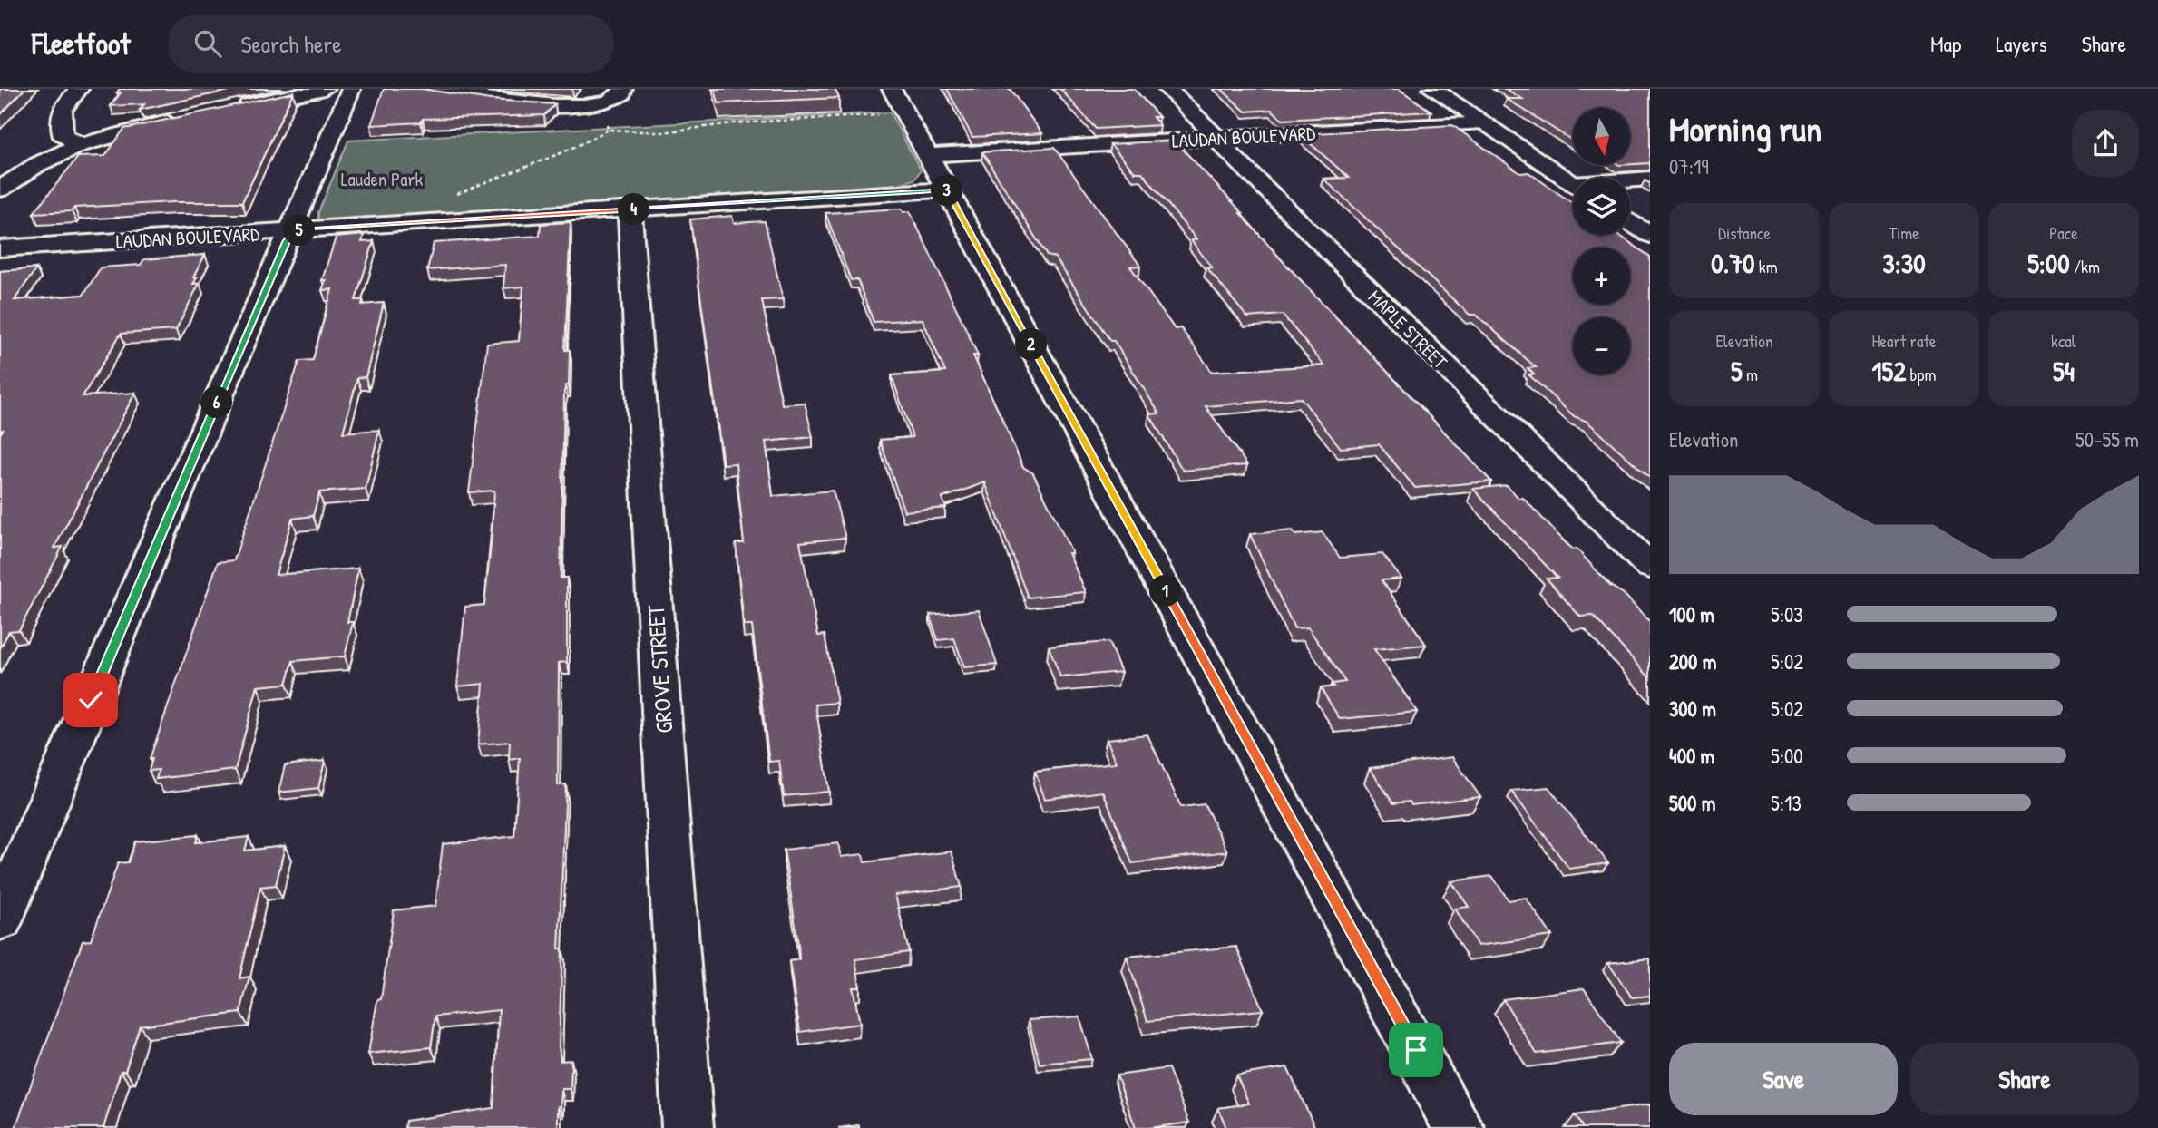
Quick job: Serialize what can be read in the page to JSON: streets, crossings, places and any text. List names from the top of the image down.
{
  "streets": {
    "street": ["LAUDAN BOULEVARD", "MAPLE STREET", "GROVE STREET"]
  },
  "crossings": [
    ["LAUDAN BOULEVARD", "MAPLE STREET"],
    ["LAUDAN BOULEVARD", "GROVE STREET"]
  ],
  "parks": ["Lauden Park"],
  "north": "bottom",
  "page": {
    "header": "Fleetfoot",
    "search": "Search here",
    "nav": ["Map", "Layers", "Share"],
    "heading": ["Morning run", "07:19"],
    "map_buttons": ["+", "−"],
    "pins": [
      "3",
      "4",
      "5",
      "2",
      "6",
      "1"
    ],
    "stats": [
      ["Distance", "0.70 km"],
      ["Time", "3:30"],
      ["Pace", "5:00 /km"],
      ["Elevation", "5 m"],
      ["Heart rate", "152 bpm"],
      ["kcal", "54"]
    ],
    "chart": ["Elevation", "50–55 m"],
    "list": [
      {
        "name": "100 m",
        "note": "5:03"
      },
      {
        "name": "200 m",
        "note": "5:02"
      },
      {
        "name": "300 m",
        "note": "5:02"
      },
      {
        "name": "400 m",
        "note": "5:00"
      },
      {
        "name": "500 m",
        "note": "5:13"
      }
    ],
    "buttons": ["Save", "Share"]
  }
}
